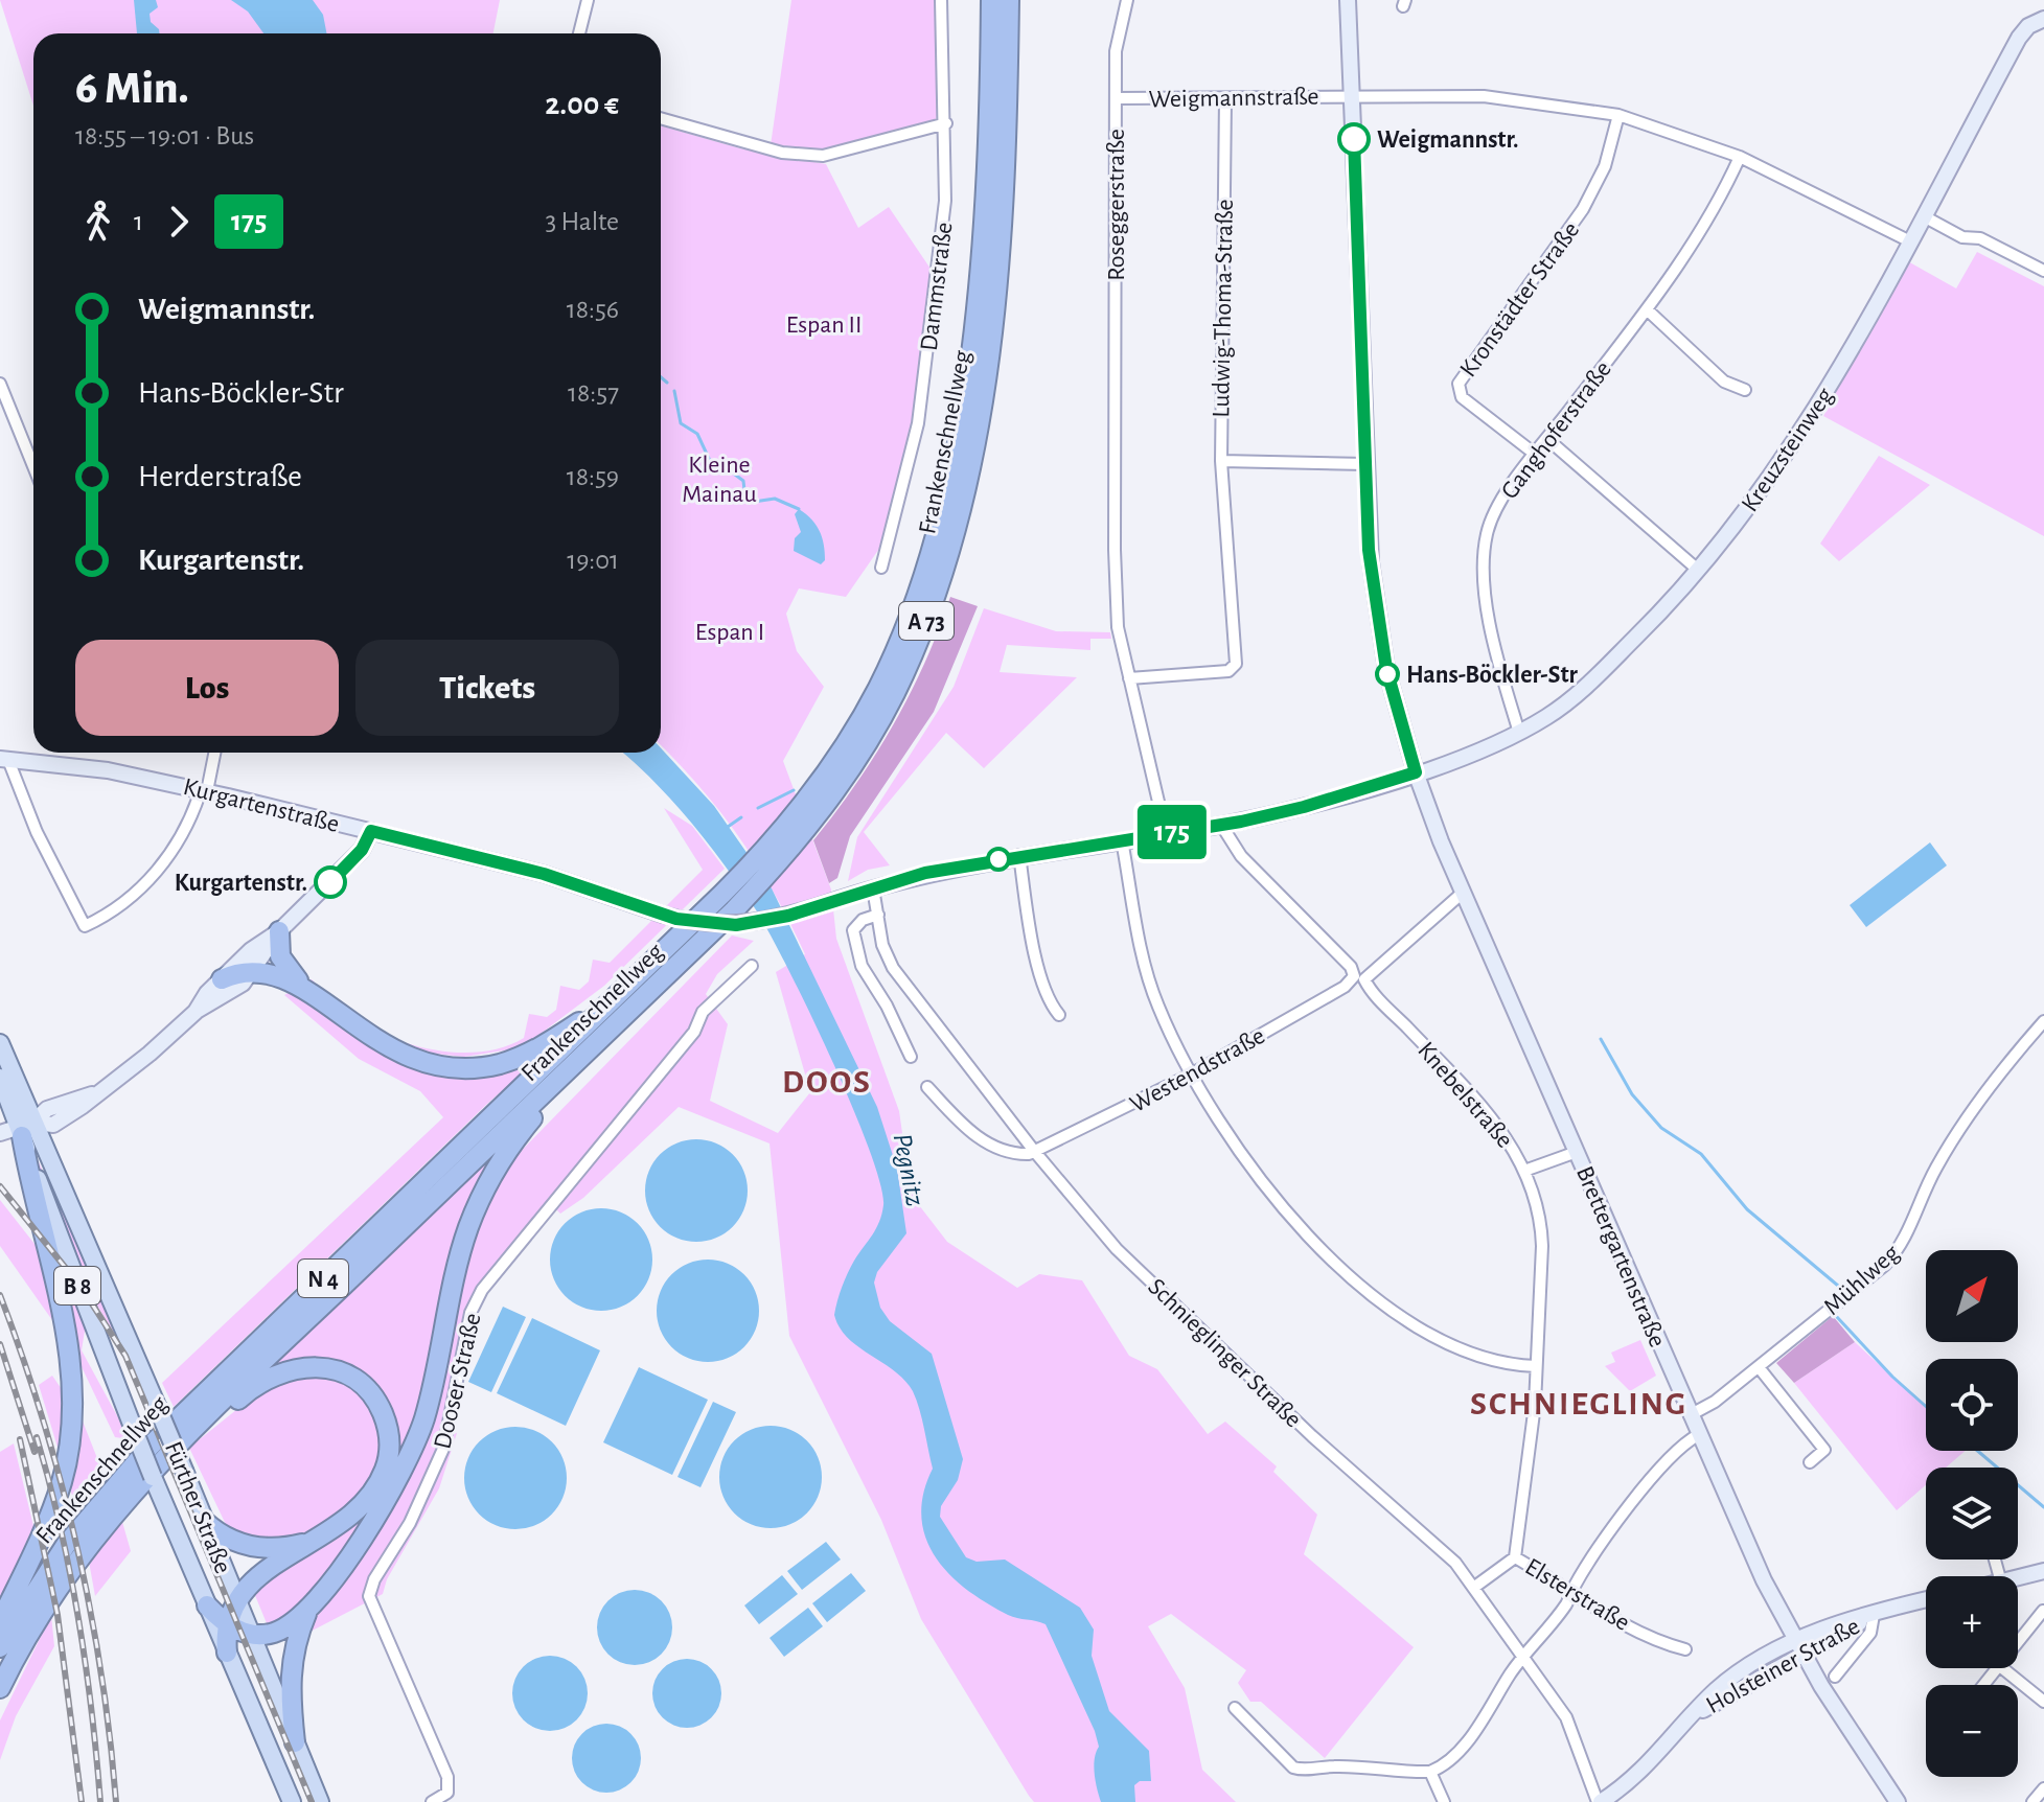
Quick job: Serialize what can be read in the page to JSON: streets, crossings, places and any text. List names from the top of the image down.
{
  "streets": {
    "highway": ["Frankenschnellweg", "A 73", "N 4"],
    "main road": [
      "Kreuzsteinweg",
      "Kurgartenstraße",
      "Brettergartenstraße",
      "B 8",
      "Fürther Straße",
      "Holsteiner Straße"
    ],
    "street": [
      "Weigmannstraße",
      "Roseggerstraße",
      "Dammstraße",
      "Kronstädter Straße",
      "Ludwig-Thoma-Straße",
      "Ganghoferstraße",
      "Westendstraße",
      "Knebelstraße",
      "Mühlweg",
      "Schnieglinger Straße",
      "Dooser Straße",
      "Elsterstraße"
    ]
  },
  "crossings": [
    ["Weigmannstraße", "Roseggerstraße"],
    ["Weigmannstraße", "Kronstädter Straße"],
    ["Weigmannstraße", "Ludwig-Thoma-Straße"],
    ["Weigmannstraße", "Ganghoferstraße"],
    ["Weigmannstraße", "Kreuzsteinweg"],
    ["Weigmannstraße", "Brettergartenstraße"],
    ["Roseggerstraße", "Ludwig-Thoma-Straße"],
    ["Roseggerstraße", "Kreuzsteinweg"],
    ["Kronstädter Straße", "Ganghoferstraße"],
    ["Ganghoferstraße", "Kreuzsteinweg"],
    ["Kreuzsteinweg", "Kurgartenstraße"],
    ["Kreuzsteinweg", "Knebelstraße"],
    ["Kreuzsteinweg", "Brettergartenstraße"],
    ["Kurgartenstraße", "Schnieglinger Straße"],
    ["Westendstraße", "Knebelstraße"],
    ["Westendstraße", "Brettergartenstraße"],
    ["Westendstraße", "Schnieglinger Straße"],
    ["Knebelstraße", "Brettergartenstraße"],
    ["Brettergartenstraße", "Mühlweg"],
    ["Brettergartenstraße", "Holsteiner Straße"],
    ["B 8", "Fürther Straße"],
    ["Schnieglinger Straße", "Elsterstraße"],
    ["Schnieglinger Straße", "Holsteiner Straße"]
  ],
  "districts": ["DOOS", "SCHNIEGLING"],
  "water": ["Pegnitz"],
  "parks": ["Espan II", "Kleine Mainau", "Espan I"],
  "places": ["Weigmannstr.", "Hans-Böckler-Str", "Kurgartenstr."],
  "lines": ["bus line 175"],
  "north": "top right",
  "page": {
    "on_map": "175",
    "heading": ["6 Min.", "18:55 – 19:01 · Bus", "2.00 €"],
    "legs": ["1", "175", "3 Halte"],
    "list": [
      {
        "name": "Weigmannstr.",
        "value": "18:56"
      },
      {
        "name": "Hans-Böckler-Str",
        "value": "18:57"
      },
      {
        "name": "Herderstraße",
        "value": "18:59"
      },
      {
        "name": "Kurgartenstr.",
        "value": "19:01"
      }
    ],
    "buttons": ["Los", "Tickets"],
    "map_buttons": ["+", "−"]
  }
}
